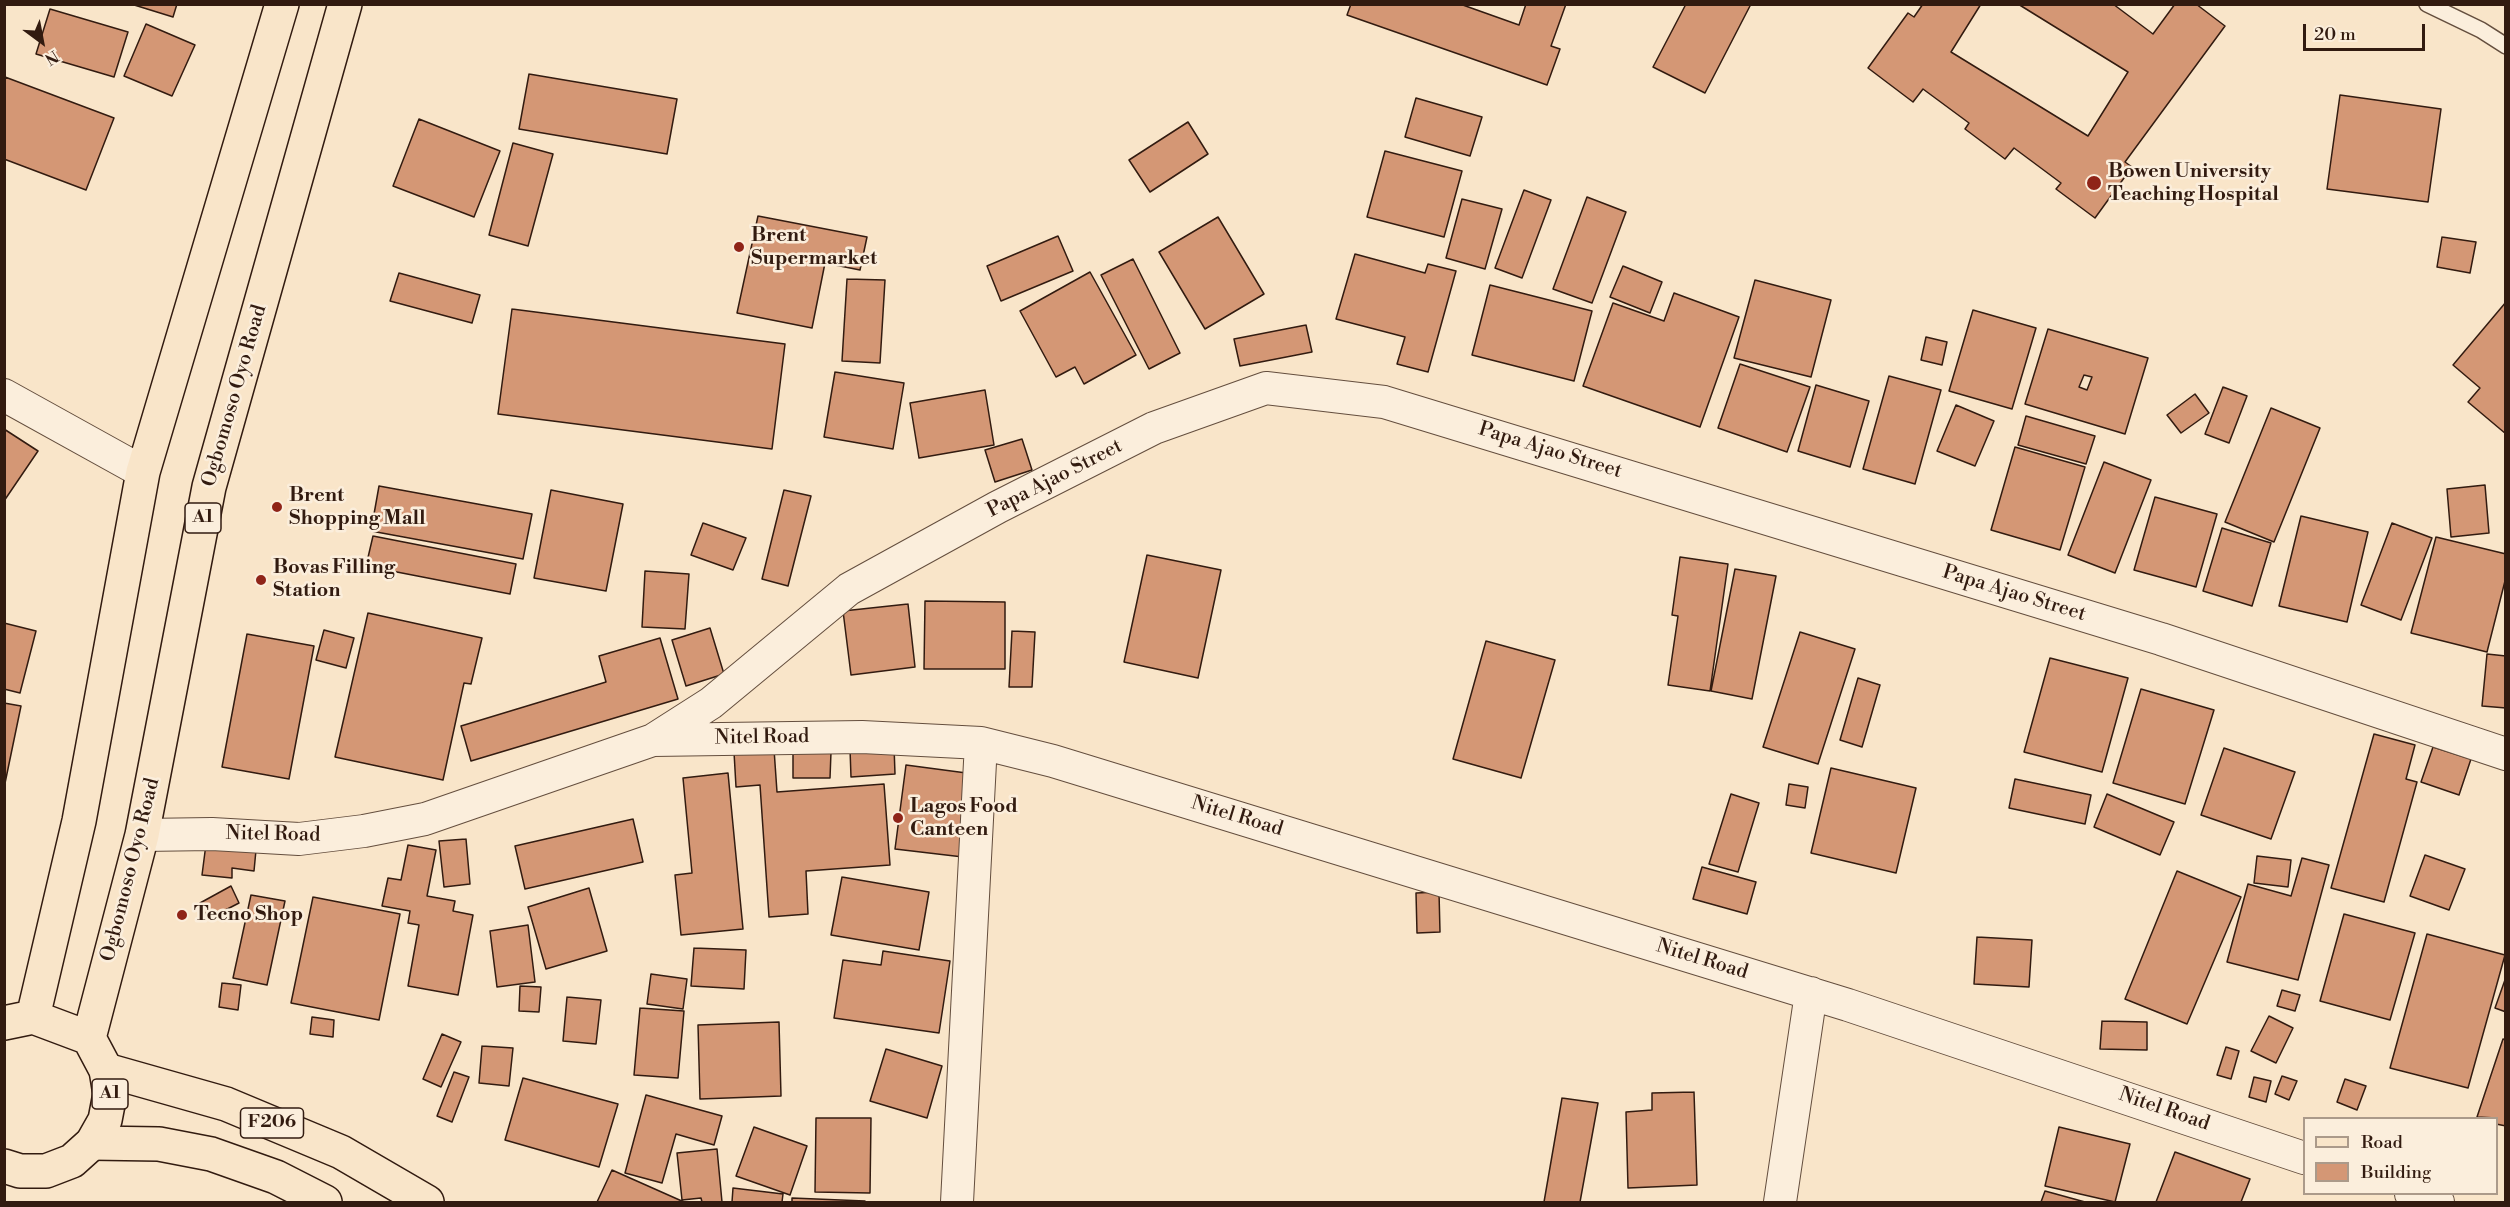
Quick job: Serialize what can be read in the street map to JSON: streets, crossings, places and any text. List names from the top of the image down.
{
  "streets": {
    "main road": ["Ogbomoso Oyo Road", "A1", "F206"],
    "street": ["Papa Ajao Street", "Nitel Road"]
  },
  "crossings": [
    ["Ogbomoso Oyo Road", "A1"],
    ["Ogbomoso Oyo Road", "Nitel Road"],
    ["Papa Ajao Street", "Nitel Road"],
    ["A1", "F206"]
  ],
  "places": [
    "Bowen University Teaching Hospital",
    "Brent Supermarket",
    "Brent Shopping Mall",
    "Bovas Filling Station",
    "Lagos Food Canteen",
    "Tecno Shop"
  ],
  "legend": ["Road", "Building"],
  "scale_bar": "20 m",
  "north": "bottom right"
}
